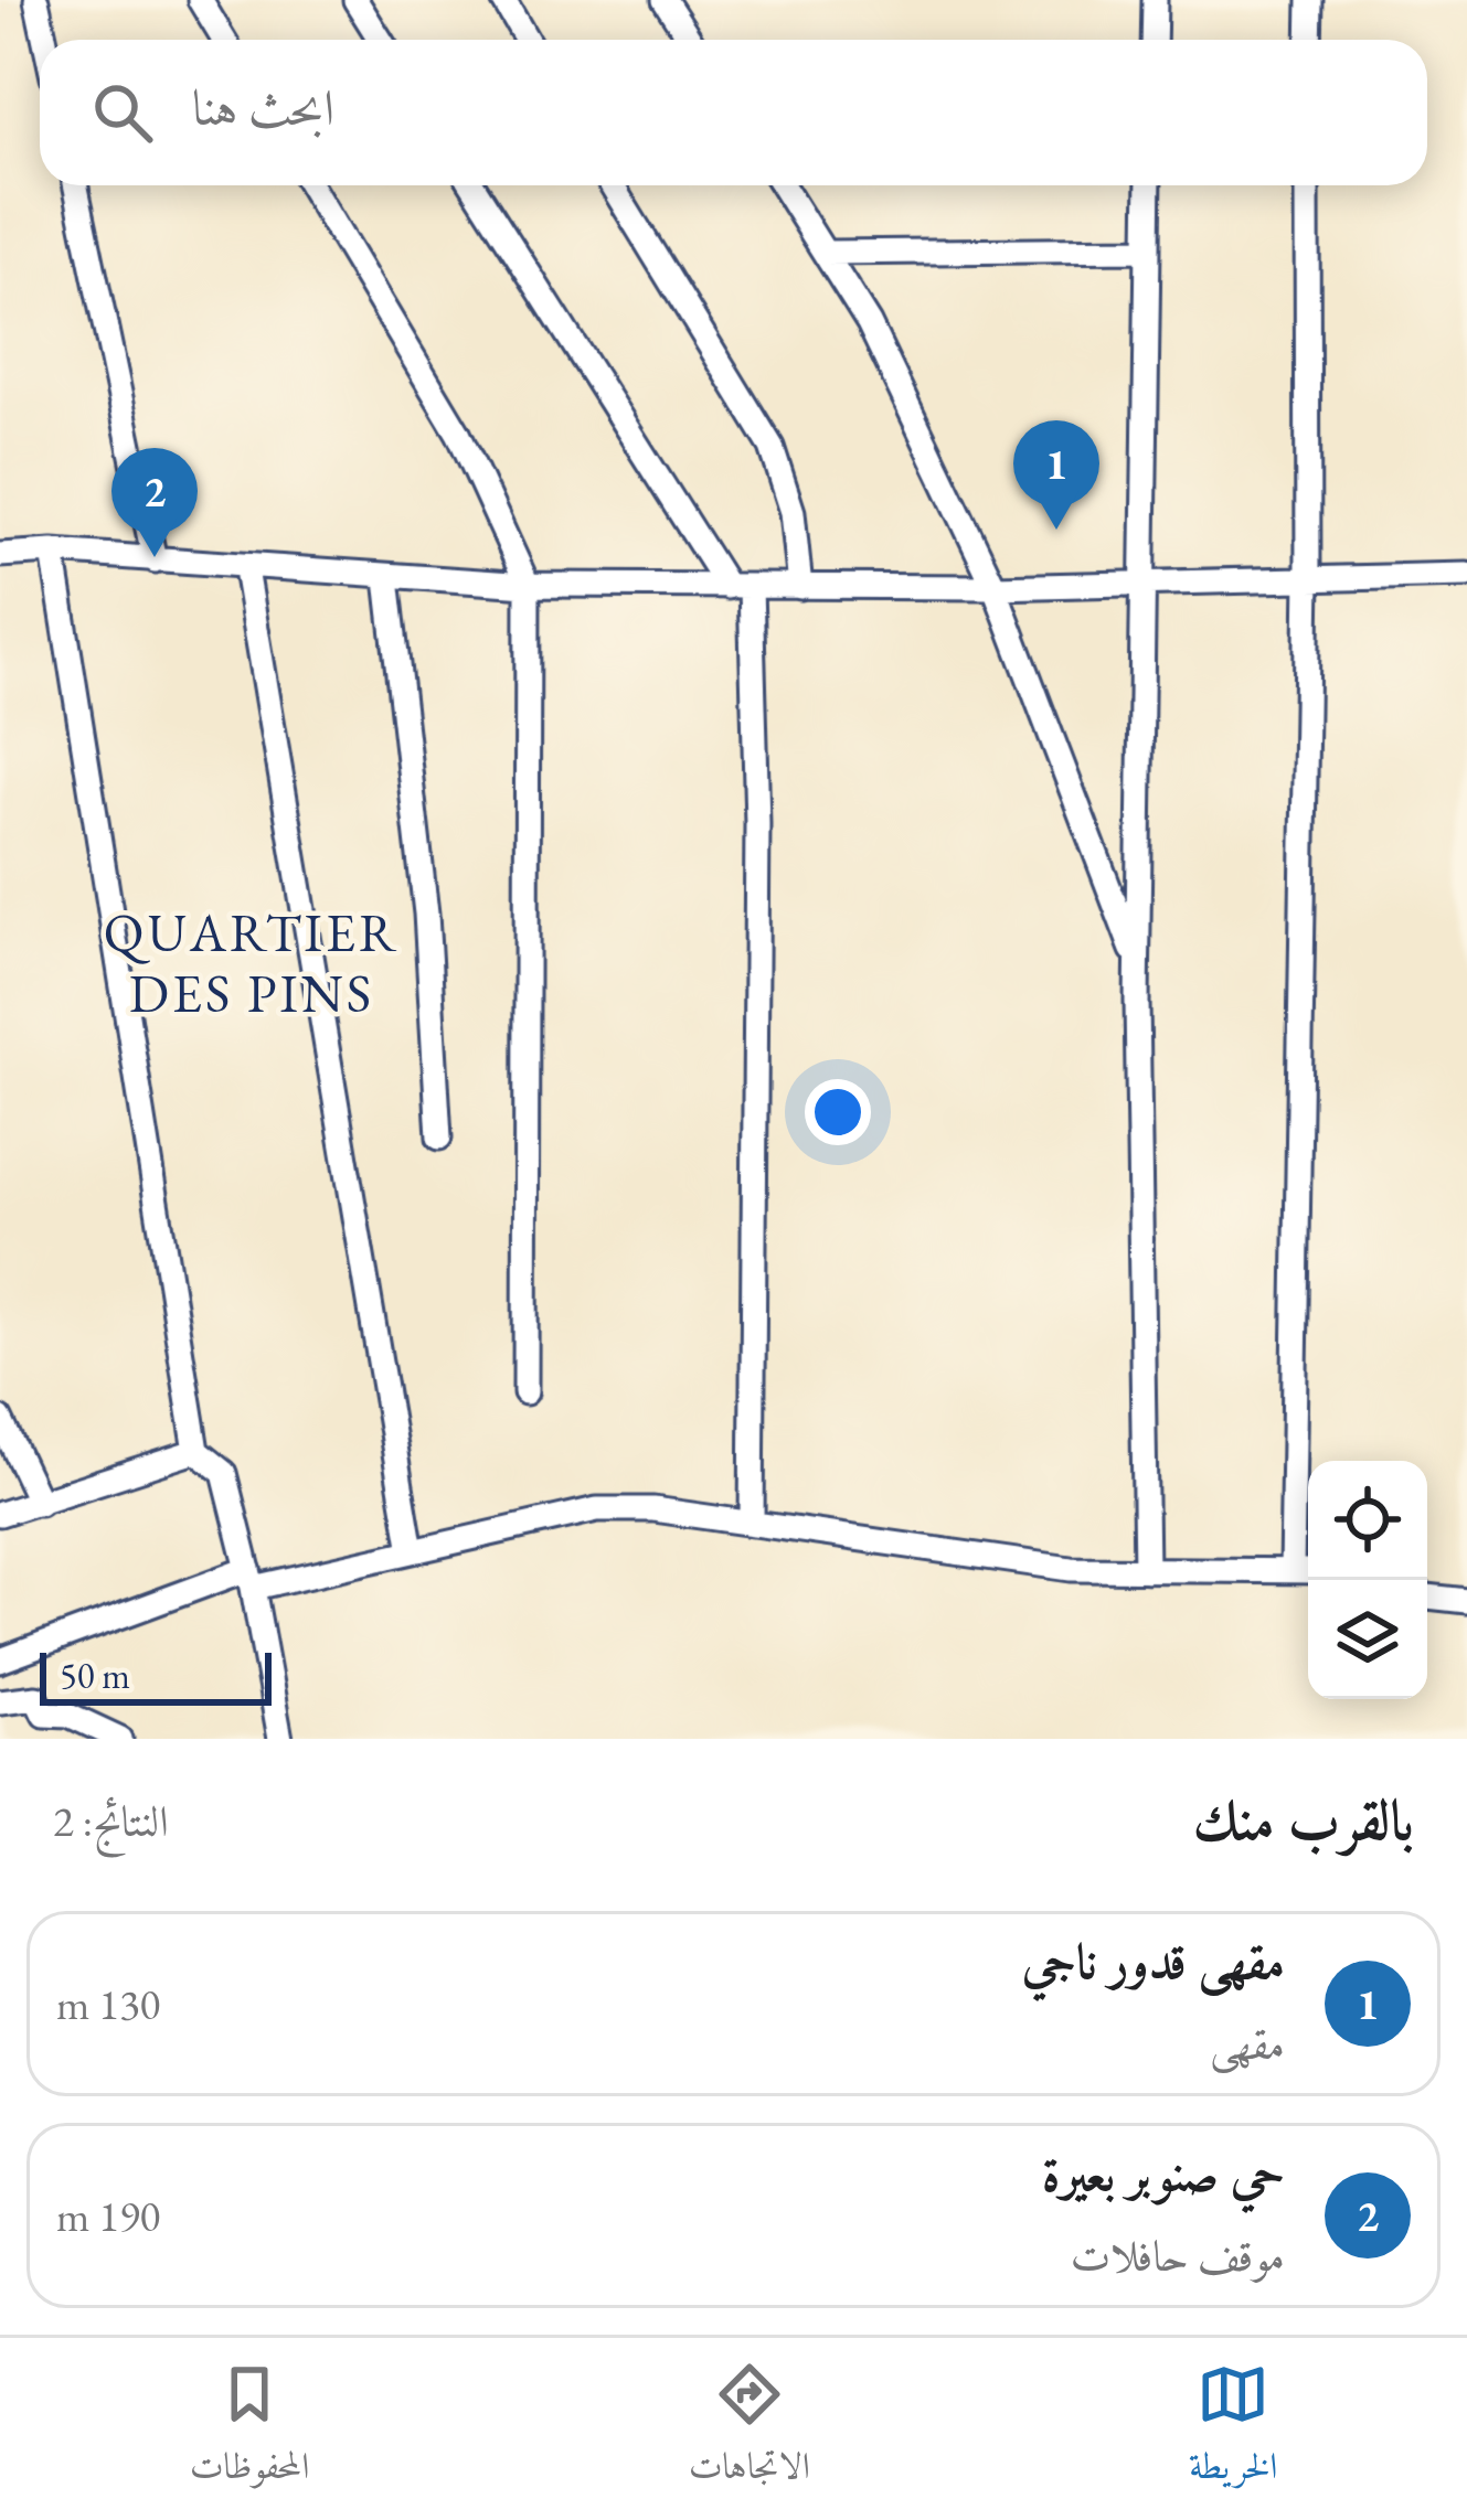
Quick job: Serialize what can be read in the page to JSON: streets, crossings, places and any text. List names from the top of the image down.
{
  "districts": ["QUARTIER DES PINS"],
  "scale_bar": "50 m",
  "page": {
    "search": "ابحث هنا",
    "pins": ["1", "2"],
    "scale": "50 m",
    "heading": ["بالقرب منك", "النتائج: 2"],
    "list": [
      {
        "mark": "1",
        "name": "مقهى قدور ناجي",
        "note": "مقهى",
        "value": "130 m"
      },
      {
        "mark": "2",
        "name": "حي صنوبر بعيرة",
        "note": "موقف حافلات",
        "value": "190 m"
      }
    ],
    "nav": ["الخريطة", "الاتجاهات", "المحفوظات"]
  }
}
